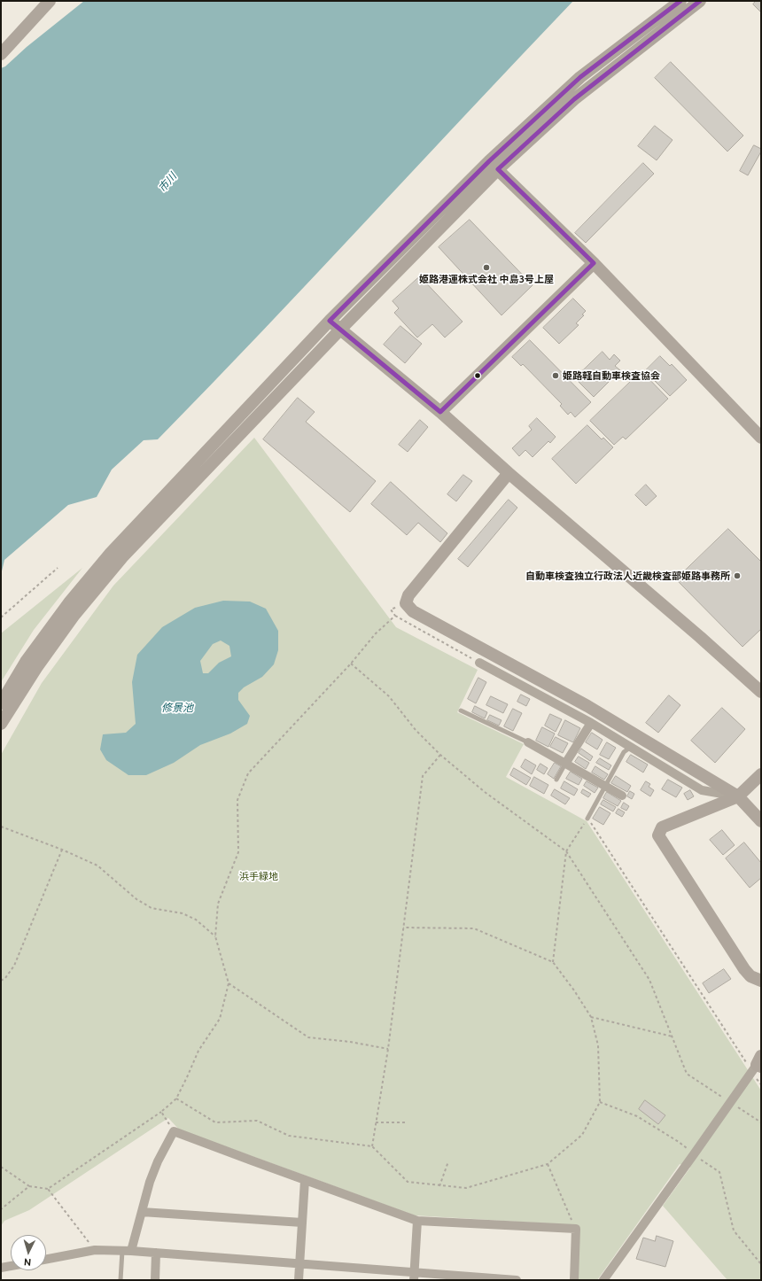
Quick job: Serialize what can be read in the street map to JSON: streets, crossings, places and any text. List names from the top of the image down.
{
  "water": ["市川", "修景池"],
  "parks": ["浜手緑地"],
  "places": ["姫路港運株式会社 中島3号上屋", "姫路軽自動車検査協会", "自動車検査独立行政法人近畿検査部姫路事務所"],
  "north": "bottom"
}
